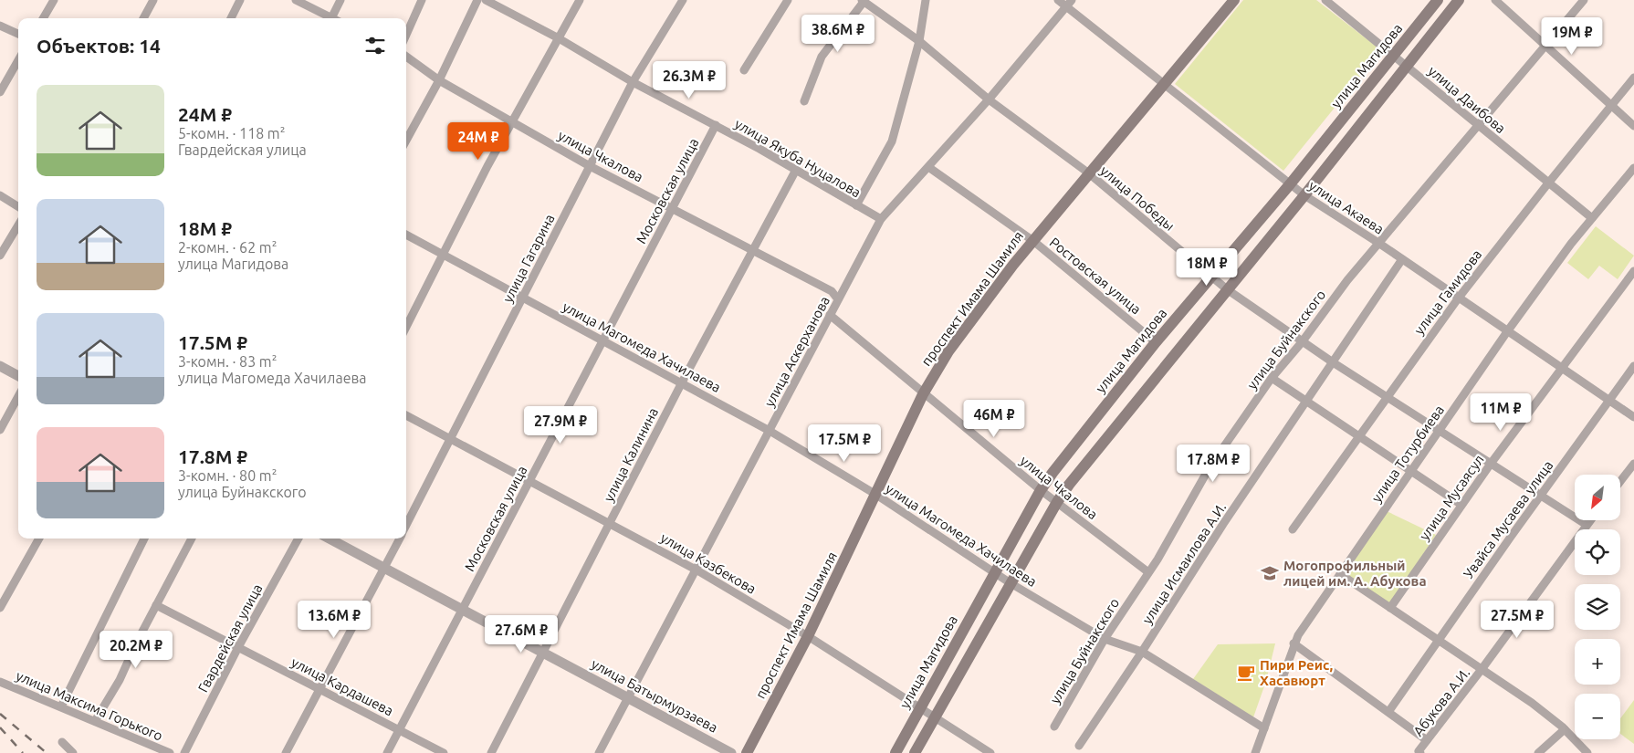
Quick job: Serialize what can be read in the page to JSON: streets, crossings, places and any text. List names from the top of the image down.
{
  "streets": {
    "main road": ["улица Магидова", "проспект Имама Шамиля"],
    "street": [
      "улица Даибова",
      "улица Чкалова",
      "улица Якуба Нуцалова",
      "Московская улица",
      "улица Победы",
      "улица Акаева",
      "улица Гагарина",
      "Ростовская улица",
      "улица Гамидова",
      "улица Буйнакского",
      "улица Магомеда Хачилаева",
      "улица Аскерханова",
      "улица Тотурбиева",
      "улица Калинина",
      "улица Мусаясул",
      "Увайса Мусаева улица",
      "улица Казбекова",
      "улица Исмаилова А.И.",
      "Гвардейская улица",
      "улица Кардашева",
      "улица Батырмурзаева",
      "Абукова А.И.",
      "улица Максима Горького"
    ]
  },
  "crossings": [
    ["улица Магидова", "улица Даибова"],
    ["улица Магидова", "улица Чкалова"],
    ["улица Магидова", "улица Победы"],
    ["улица Магидова", "улица Акаева"],
    ["улица Магидова", "Ростовская улица"],
    ["улица Магидова", "улица Магомеда Хачилаева"],
    ["улица Магидова", "улица Казбекова"],
    ["улица Даибова", "улица Гамидова"],
    ["улица Даибова", "улица Буйнакского"],
    ["улица Даибова", "улица Тотурбиева"],
    ["улица Чкалова", "Московская улица"],
    ["улица Чкалова", "улица Гагарина"],
    ["улица Чкалова", "проспект Имама Шамиля"],
    ["улица Чкалова", "улица Буйнакского"],
    ["улица Чкалова", "улица Аскерханова"],
    ["улица Чкалова", "улица Калинина"],
    ["улица Якуба Нуцалова", "Московская улица"],
    ["улица Якуба Нуцалова", "улица Гагарина"],
    ["улица Якуба Нуцалова", "улица Аскерханова"],
    ["улица Якуба Нуцалова", "улица Калинина"],
    ["Московская улица", "улица Магомеда Хачилаева"],
    ["Московская улица", "улица Казбекова"],
    ["Московская улица", "улица Кардашева"],
    ["Московская улица", "улица Батырмурзаева"],
    ["улица Победы", "улица Гамидова"],
    ["улица Победы", "проспект Имама Шамиля"],
    ["улица Победы", "улица Буйнакского"],
    ["улица Победы", "улица Аскерханова"],
    ["улица Победы", "улица Тотурбиева"],
    ["улица Победы", "улица Мусаясул"],
    ["улица Победы", "Увайса Мусаева улица"],
    ["улица Победы", "улица Исмаилова А.И."],
    ["улица Победы", "Абукова А.И."],
    ["улица Акаева", "улица Гамидова"],
    ["улица Акаева", "проспект Имама Шамиля"],
    ["улица Акаева", "улица Буйнакского"],
    ["улица Акаева", "улица Аскерханова"],
    ["улица Акаева", "улица Тотурбиева"],
    ["улица Акаева", "улица Мусаясул"],
    ["улица Акаева", "Увайса Мусаева улица"],
    ["улица Акаева", "улица Исмаилова А.И."],
    ["улица Гагарина", "улица Магомеда Хачилаева"],
    ["улица Гагарина", "улица Казбекова"],
    ["Ростовская улица", "проспект Имама Шамиля"],
    ["Ростовская улица", "улица Аскерханова"],
    ["проспект Имама Шамиля", "улица Магомеда Хачилаева"],
    ["проспект Имама Шамиля", "улица Казбекова"],
    ["улица Буйнакского", "улица Магомеда Хачилаева"],
    ["улица Магомеда Хачилаева", "улица Аскерханова"],
    ["улица Магомеда Хачилаева", "улица Тотурбиева"],
    ["улица Магомеда Хачилаева", "улица Калинина"],
    ["улица Магомеда Хачилаева", "улица Исмаилова А.И."],
    ["улица Аскерханова", "улица Казбекова"],
    ["улица Аскерханова", "улица Батырмурзаева"],
    ["улица Калинина", "улица Казбекова"],
    ["улица Калинина", "улица Батырмурзаева"],
    ["Гвардейская улица", "улица Кардашева"]
  ],
  "places": {
    "school or university": ["Могопрофильный лицей им. А. Абукова"],
    "cafe": ["Пири Реис, Хасавюрт"]
  },
  "north": "bottom left",
  "page": {
    "price": [
      "38.6M ₽",
      "19M ₽",
      "26.3M ₽",
      "24M ₽",
      "18M ₽",
      "11M ₽",
      "46M ₽",
      "27.9M ₽",
      "17.5M ₽",
      "17.8M ₽",
      "13.6M ₽",
      "27.5M ₽",
      "27.6M ₽",
      "20.2M ₽"
    ],
    "heading": "Объектов: 14",
    "list": [
      {
        "name": "24M ₽",
        "note": "5-комн. · 118 m² · Гвардейская улица"
      },
      {
        "name": "18M ₽",
        "note": "2-комн. · 62 m² · улица Магидова"
      },
      {
        "name": "17.5M ₽",
        "note": "3-комн. · 83 m² · улица Магомеда Хачилаева"
      },
      {
        "name": "17.8M ₽",
        "note": "3-комн. · 80 m² · улица Буйнакского"
      }
    ],
    "map_buttons": ["+", "−"]
  }
}
